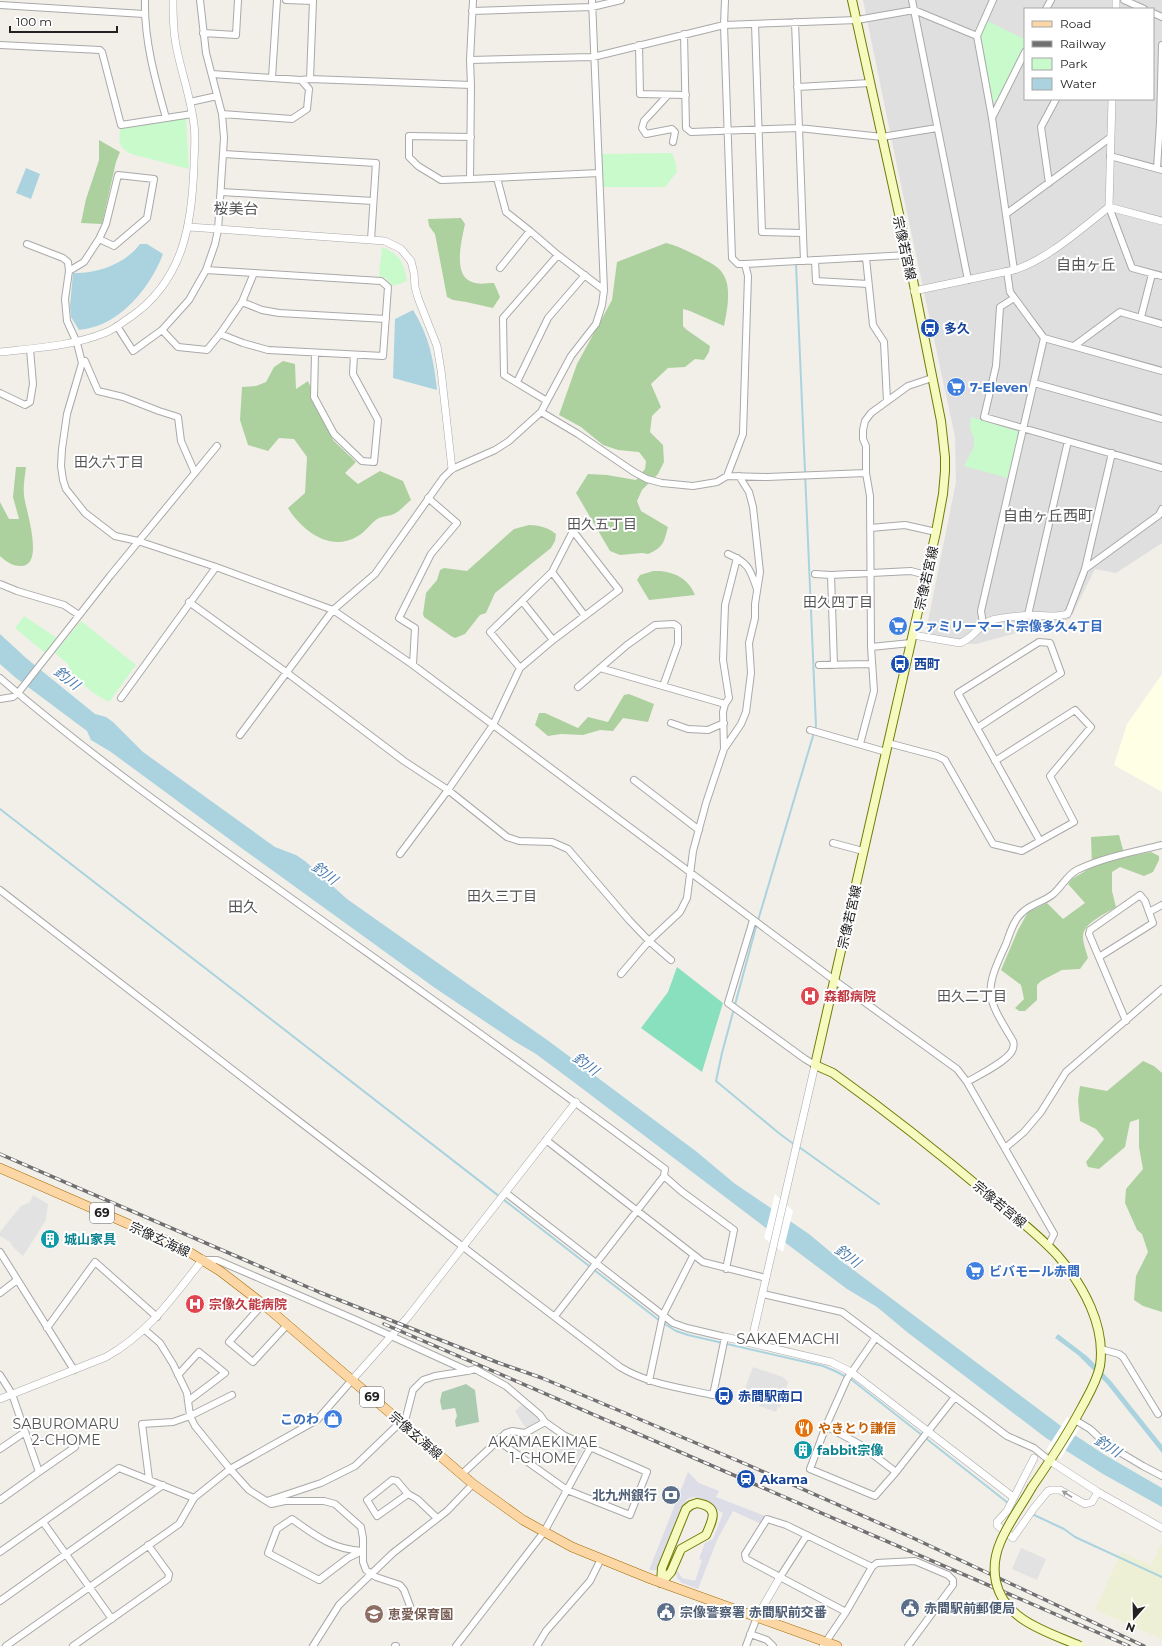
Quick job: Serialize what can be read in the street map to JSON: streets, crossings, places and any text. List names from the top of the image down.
{
  "streets": {
    "main road": ["宗像若宮線", "69", "宗像玄海線"]
  },
  "districts": [
    "桜美台",
    "自由ヶ丘",
    "田久六丁目",
    "自由ヶ丘西町",
    "田久五丁目",
    "田久四丁目",
    "田久三丁目",
    "田久",
    "田久二丁目",
    "SAKAEMACHI",
    "SABUROMARU 2-CHOME",
    "AKAMAEKIMAE 1-CHOME"
  ],
  "water": ["釣川"],
  "places": {
    "bus stop": ["多久", "西町", "赤間駅南口"],
    "supermarket": ["7-Eleven", "ファミリーマート宗像多久4丁目", "ビバモール赤間"],
    "hospital": ["森都病院", "宗像久能病院"],
    "building": ["城山家具", "fabbit宗像"],
    "shop": ["このわ"],
    "restaurant": ["やきとり謙信"],
    "station": ["Akama"],
    "bank": ["北九州銀行"],
    "public building": ["赤間駅前郵便局", "宗像警察署 赤間駅前交番"],
    "school or university": ["恵愛保育園"]
  },
  "legend": [
    "Road",
    "Railway",
    "Park",
    "Water"
  ],
  "scale_bar": "100 m",
  "north": "bottom"
}
